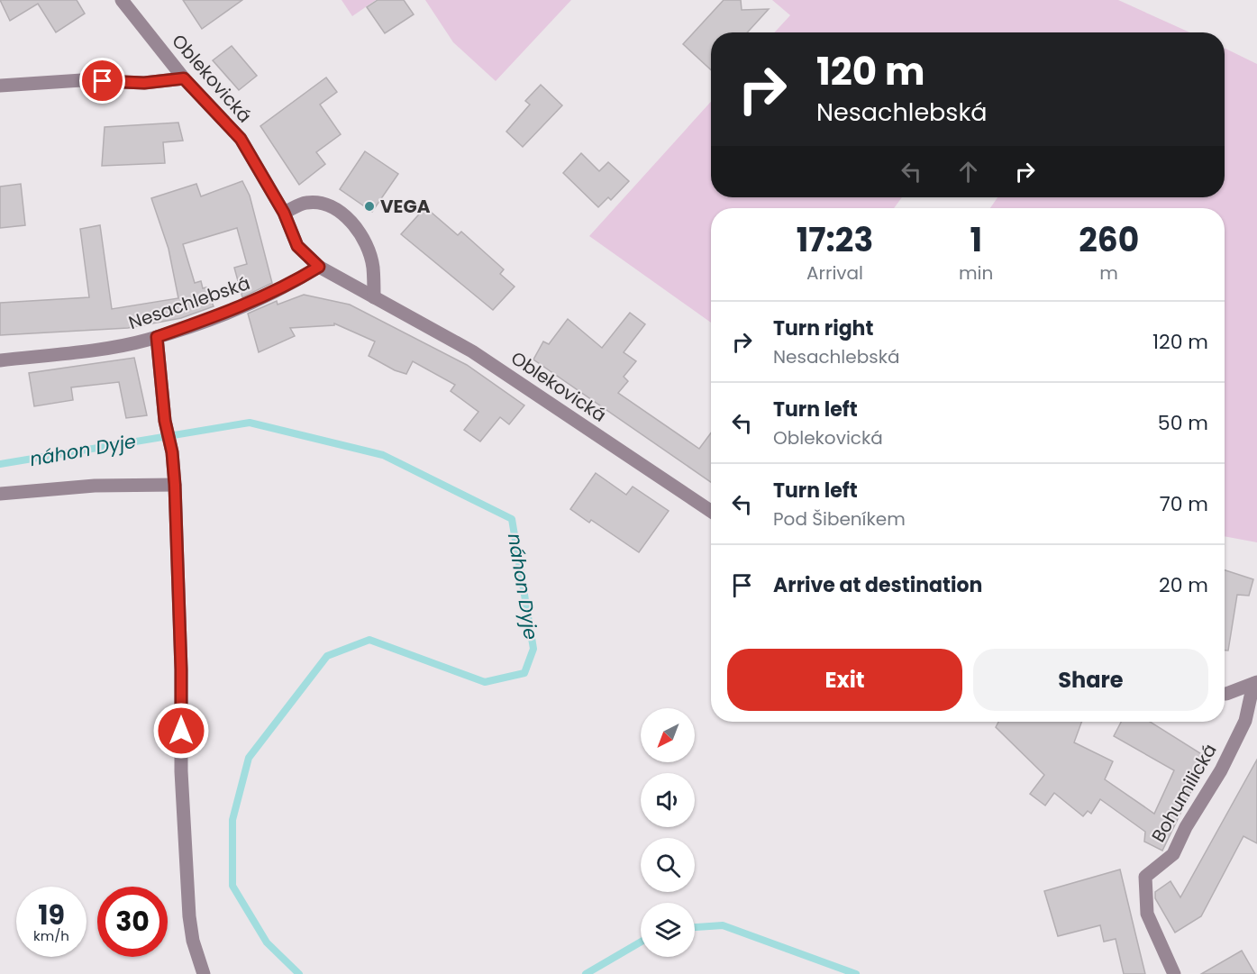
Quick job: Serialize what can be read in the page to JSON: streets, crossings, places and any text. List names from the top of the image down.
{
  "streets": {
    "street": ["Oblekovická", "Nesachlebská", "Bohumilická"]
  },
  "crossings": [
    ["Oblekovická", "Nesachlebská"]
  ],
  "water": ["náhon Dyje"],
  "places": ["VEGA"],
  "north": "bottom left",
  "page": {
    "turn": ["120 m", "Nesachlebská"],
    "eta": [
      "17:23",
      "Arrival",
      "1",
      "min",
      "260",
      "m"
    ],
    "list": [
      {
        "name": "Turn right",
        "note": "Nesachlebská",
        "value": "120 m"
      },
      {
        "name": "Turn left",
        "note": "Oblekovická",
        "value": "50 m"
      },
      {
        "name": "Turn left",
        "note": "Pod Šibeníkem",
        "value": "70 m"
      },
      {
        "name": "Arrive at destination",
        "value": "20 m"
      }
    ],
    "buttons": ["Exit", "Share"],
    "speed": "19 km/h",
    "limit": "30"
  }
}
